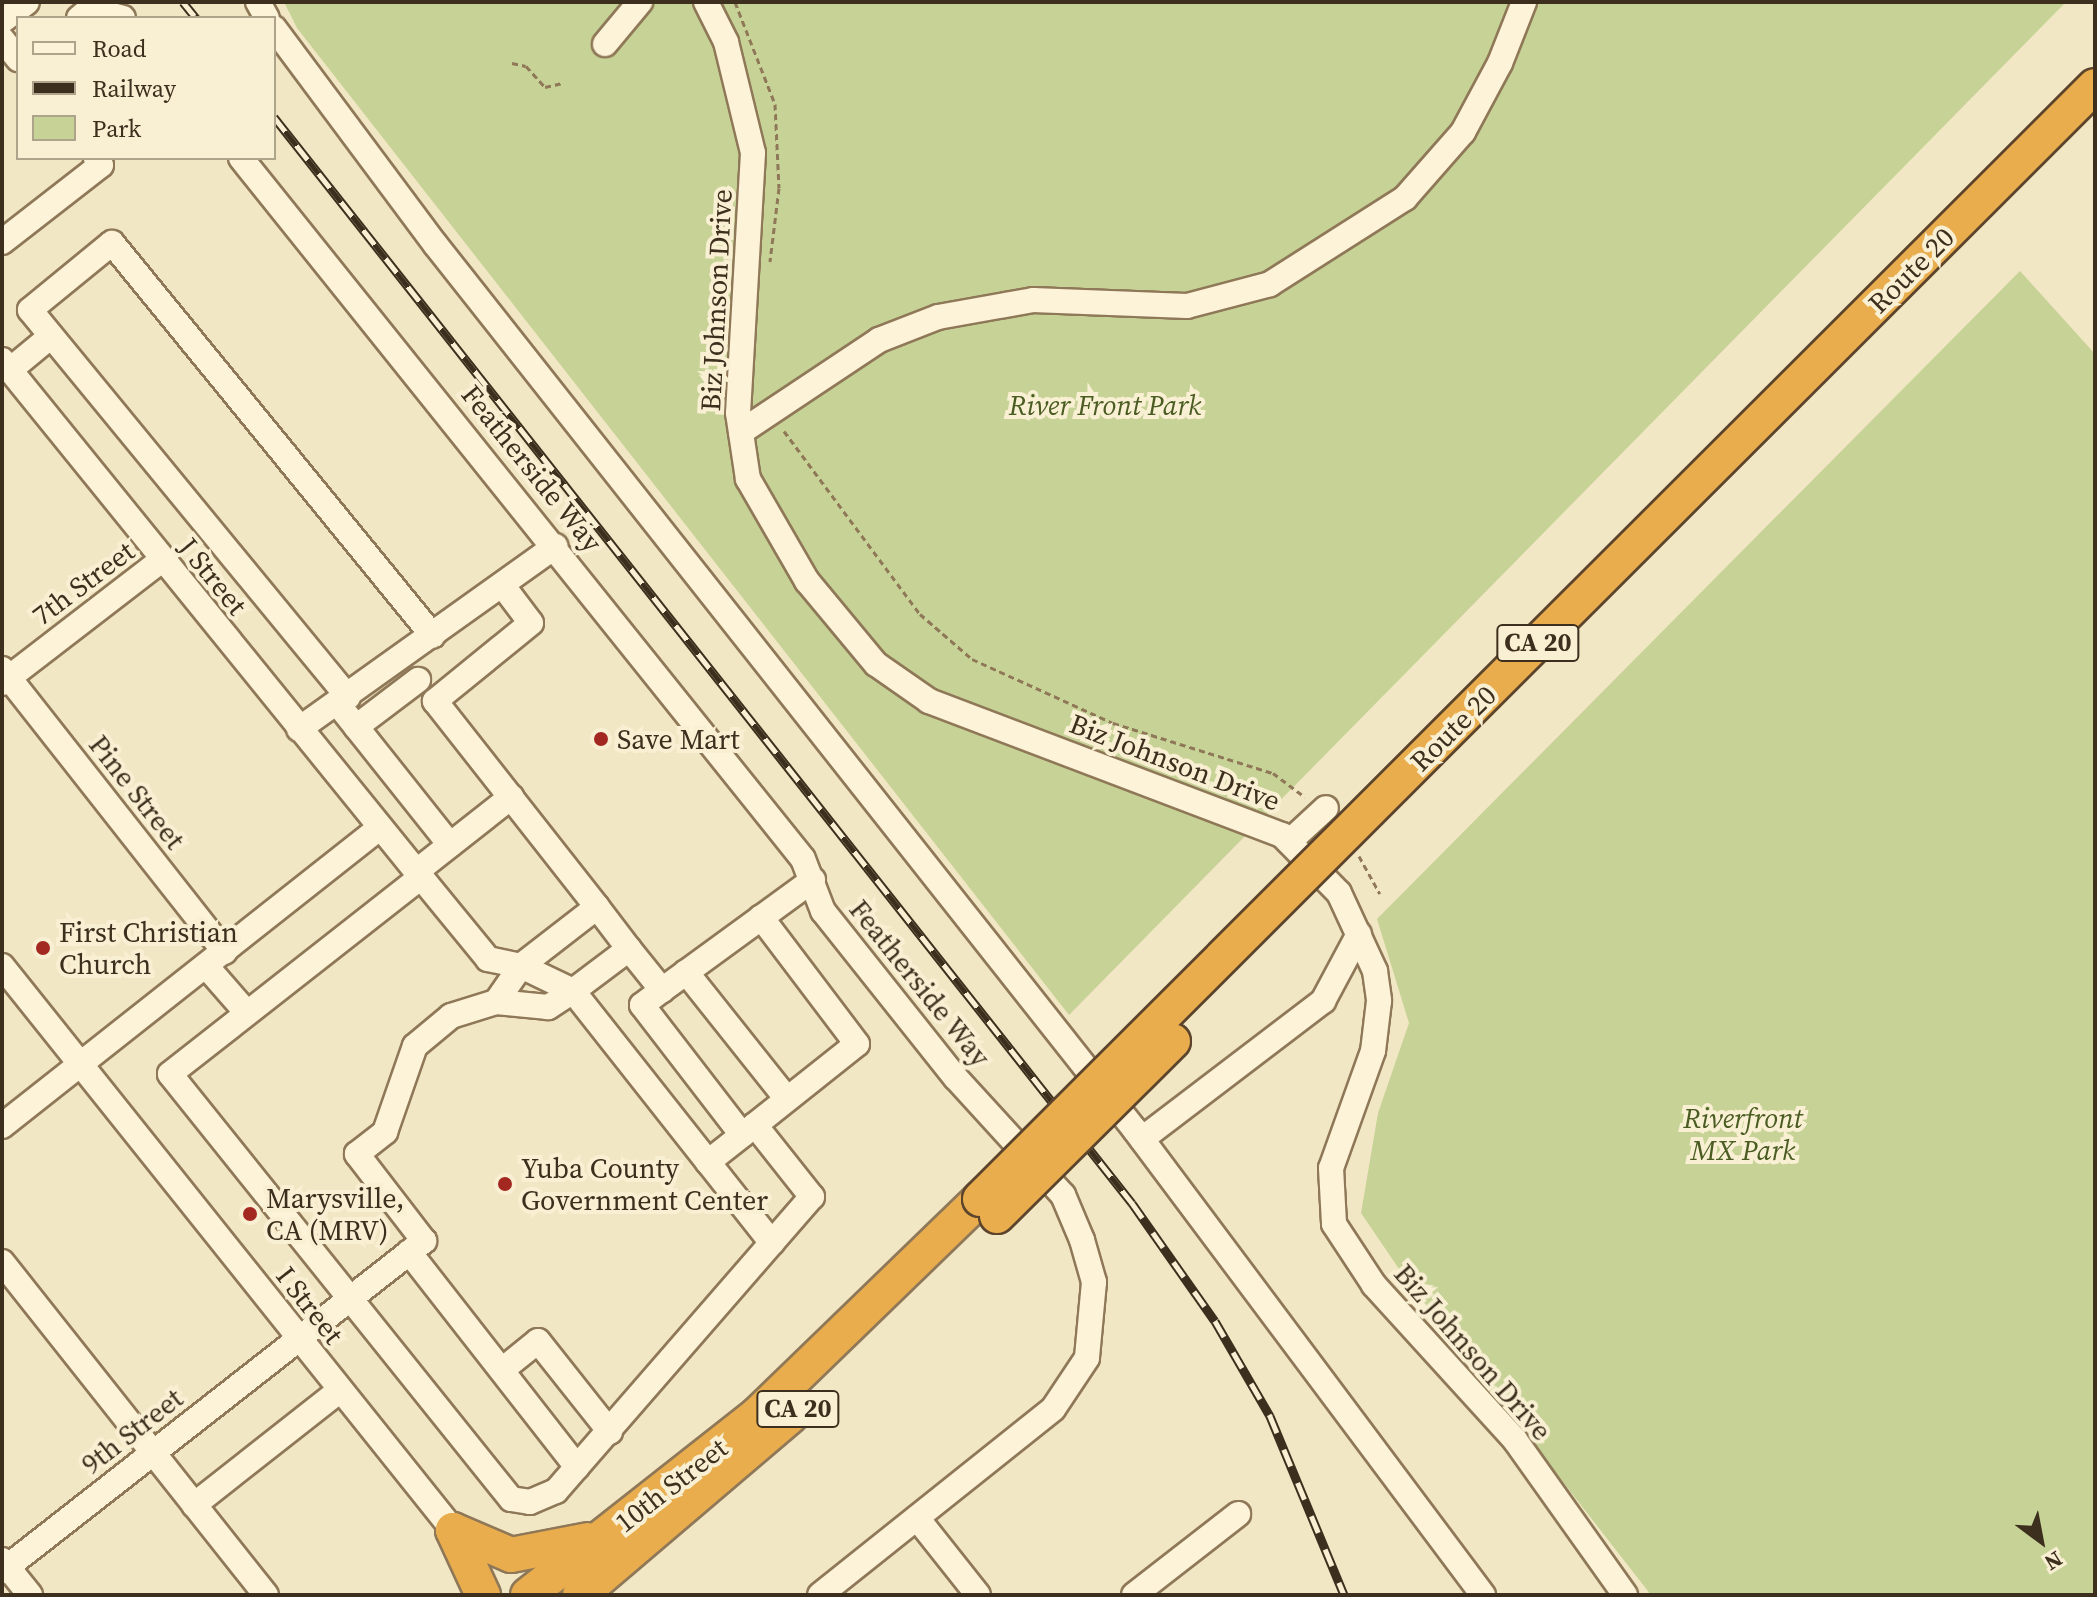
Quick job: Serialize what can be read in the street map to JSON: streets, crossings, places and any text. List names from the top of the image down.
{
  "streets": {
    "highway": ["Route 20", "CA 20", "10th Street"],
    "street": [
      "Biz Johnson Drive",
      "Featherside Way",
      "J Street",
      "7th Street",
      "Pine Street",
      "I Street",
      "9th Street"
    ]
  },
  "crossings": [
    ["Route 20", "10th Street"],
    ["J Street", "7th Street"],
    ["7th Street", "Pine Street"],
    ["I Street", "9th Street"]
  ],
  "parks": ["River Front Park", "Riverfront MX Park"],
  "places": [
    "Save Mart",
    "First Christian Church",
    "Yuba County Government Center",
    "Marysville, CA (MRV)"
  ],
  "legend": ["Road", "Railway", "Park"],
  "north": "bottom right"
}
